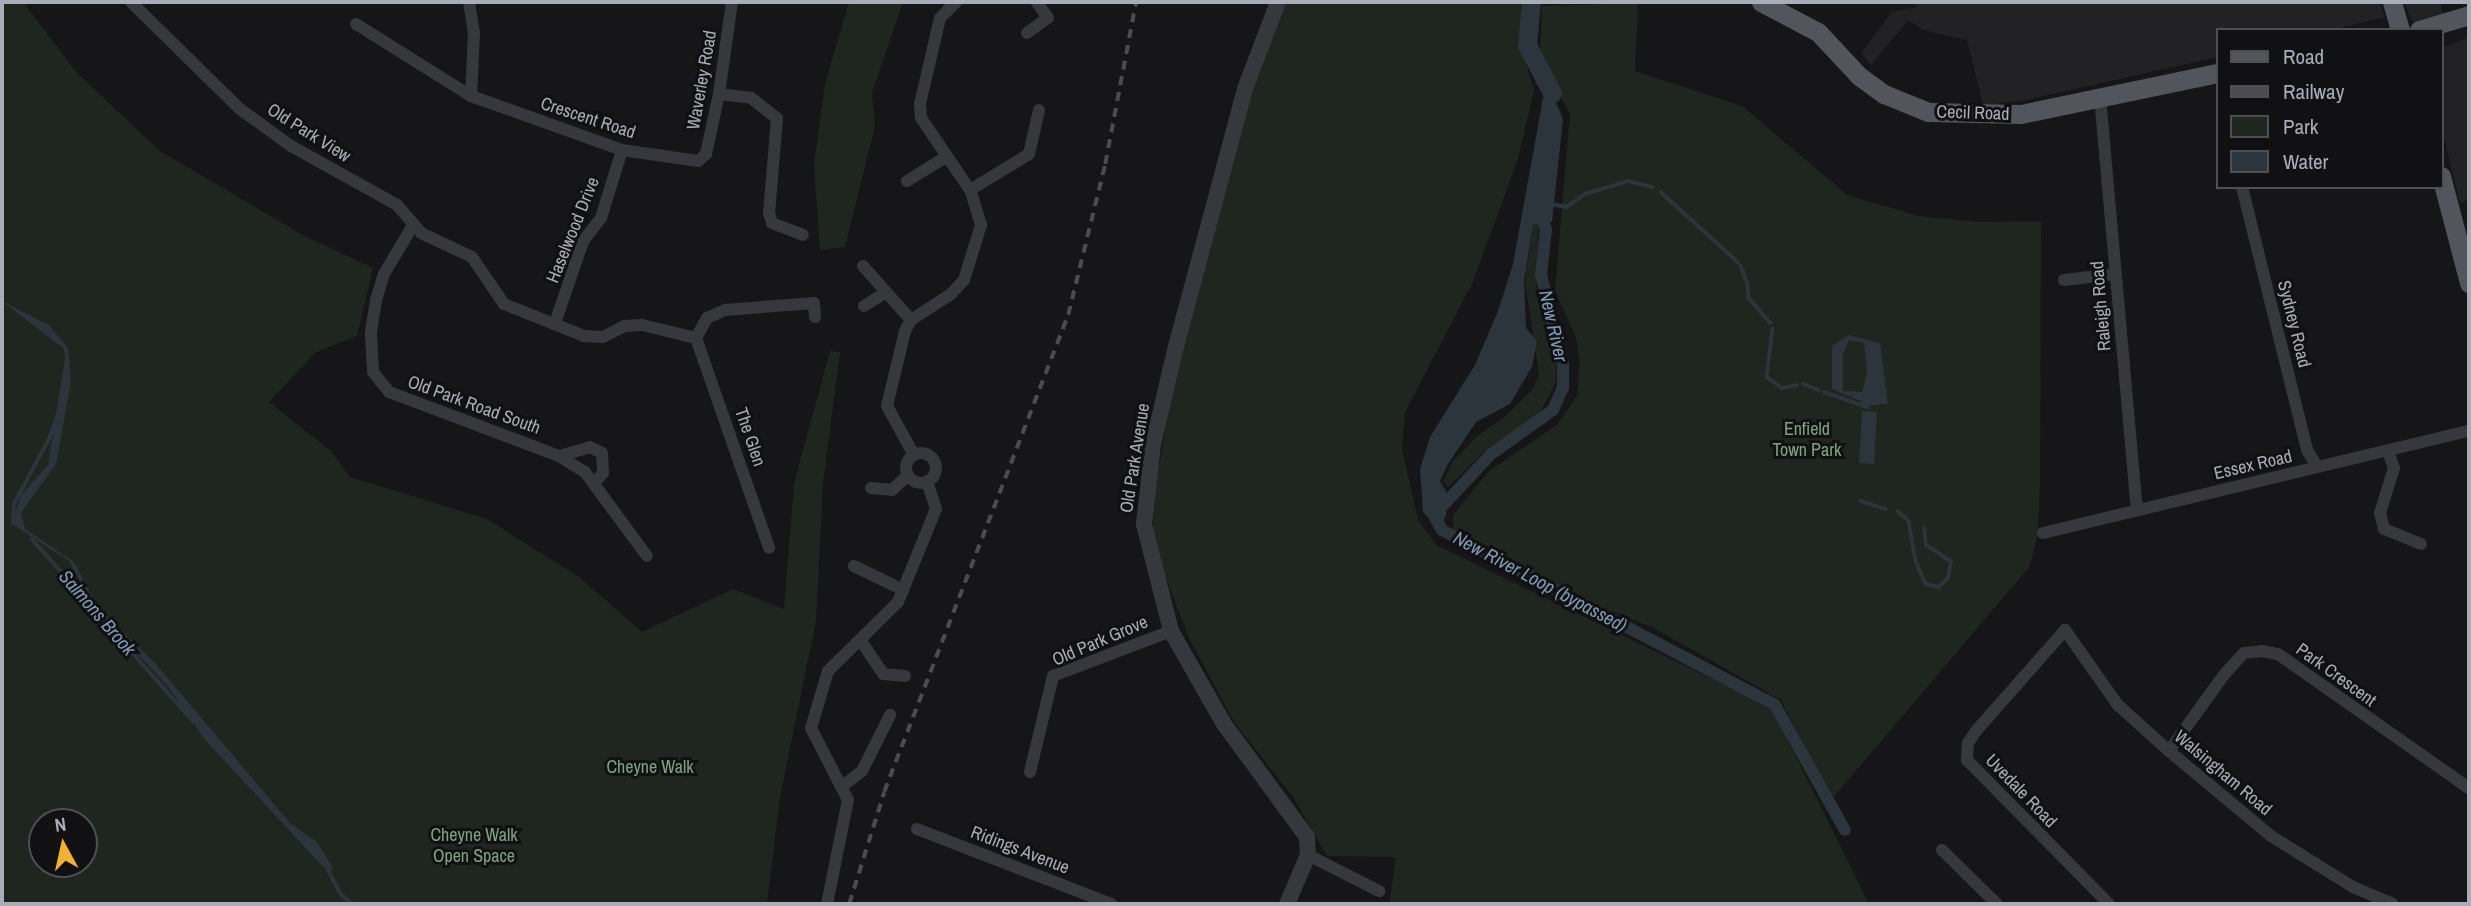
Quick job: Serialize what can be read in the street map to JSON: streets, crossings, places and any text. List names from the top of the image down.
{
  "streets": {
    "main road": ["Cecil Road"],
    "street": [
      "Waverley Road",
      "Crescent Road",
      "Old Park View",
      "Haselwood Drive",
      "Raleigh Road",
      "Sydney Road",
      "Old Park Road South",
      "The Glen",
      "Old Park Avenue",
      "Essex Road",
      "Old Park Grove",
      "Park Crescent",
      "Walsingham Road",
      "Uvedale Road",
      "Ridings Avenue"
    ]
  },
  "crossings": [
    ["Waverley Road", "Crescent Road"],
    ["Cecil Road", "Raleigh Road"],
    ["Crescent Road", "Haselwood Drive"],
    ["Old Park View", "Haselwood Drive"],
    ["Old Park View", "Old Park Road South"],
    ["Raleigh Road", "Essex Road"],
    ["Sydney Road", "Essex Road"],
    ["Old Park Avenue", "Old Park Grove"],
    ["Park Crescent", "Walsingham Road"],
    ["Walsingham Road", "Uvedale Road"]
  ],
  "water": ["New River", "New River Loop (bypassed)", "Salmons Brook"],
  "parks": ["Enfield Town Park", "Cheyne Walk", "Cheyne Walk Open Space"],
  "legend": [
    "Road",
    "Railway",
    "Park",
    "Water"
  ],
  "north": "top"
}
